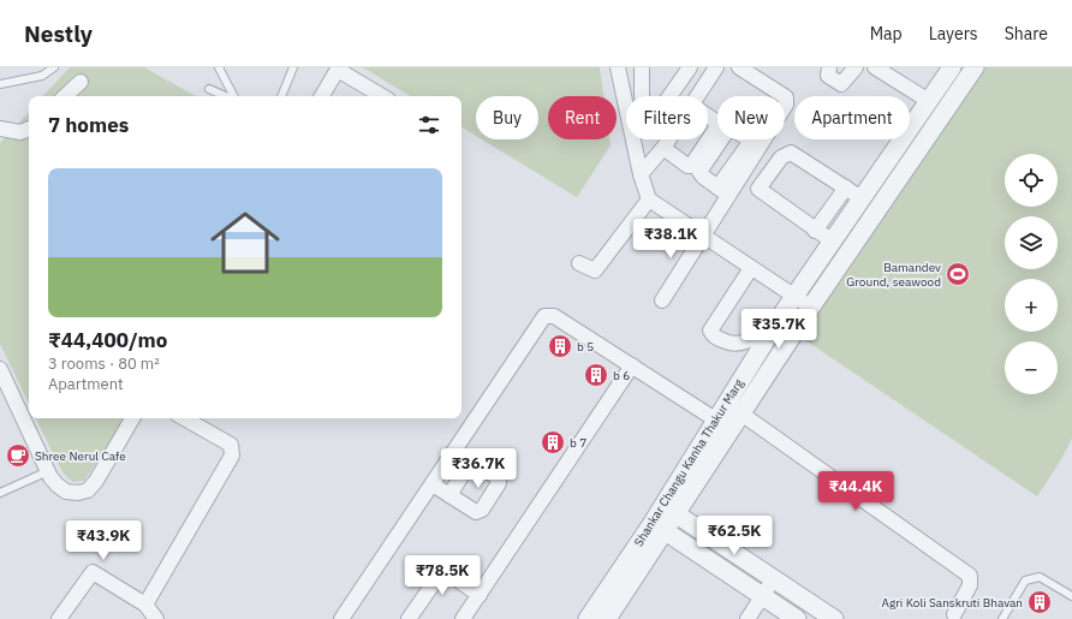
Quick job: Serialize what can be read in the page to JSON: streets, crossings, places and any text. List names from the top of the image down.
{
  "streets": {
    "street": ["Shankar Changu Kanha Thakur Marg"]
  },
  "places": {
    "sports": ["Bamandev Ground, seawood"],
    "building": [
      "b 5",
      "b 6",
      "b 7",
      "Agri Koli Sanskruti Bhavan"
    ],
    "cafe": ["Shree Nerul Cafe"]
  },
  "page": {
    "header": "Nestly",
    "nav": ["Map", "Layers", "Share"],
    "chip": [
      "Buy",
      "Rent",
      "Filters",
      "New",
      "Apartment"
    ],
    "heading": "7 homes",
    "map_buttons": ["+", "−"],
    "list": [
      {
        "name": "₹44,400/mo",
        "note": "3 rooms · 80 m² · Apartment"
      }
    ],
    "price": [
      "₹38.1K",
      "₹35.7K",
      "₹36.7K",
      "₹44.4K",
      "₹62.5K",
      "₹43.9K",
      "₹78.5K"
    ]
  }
}
